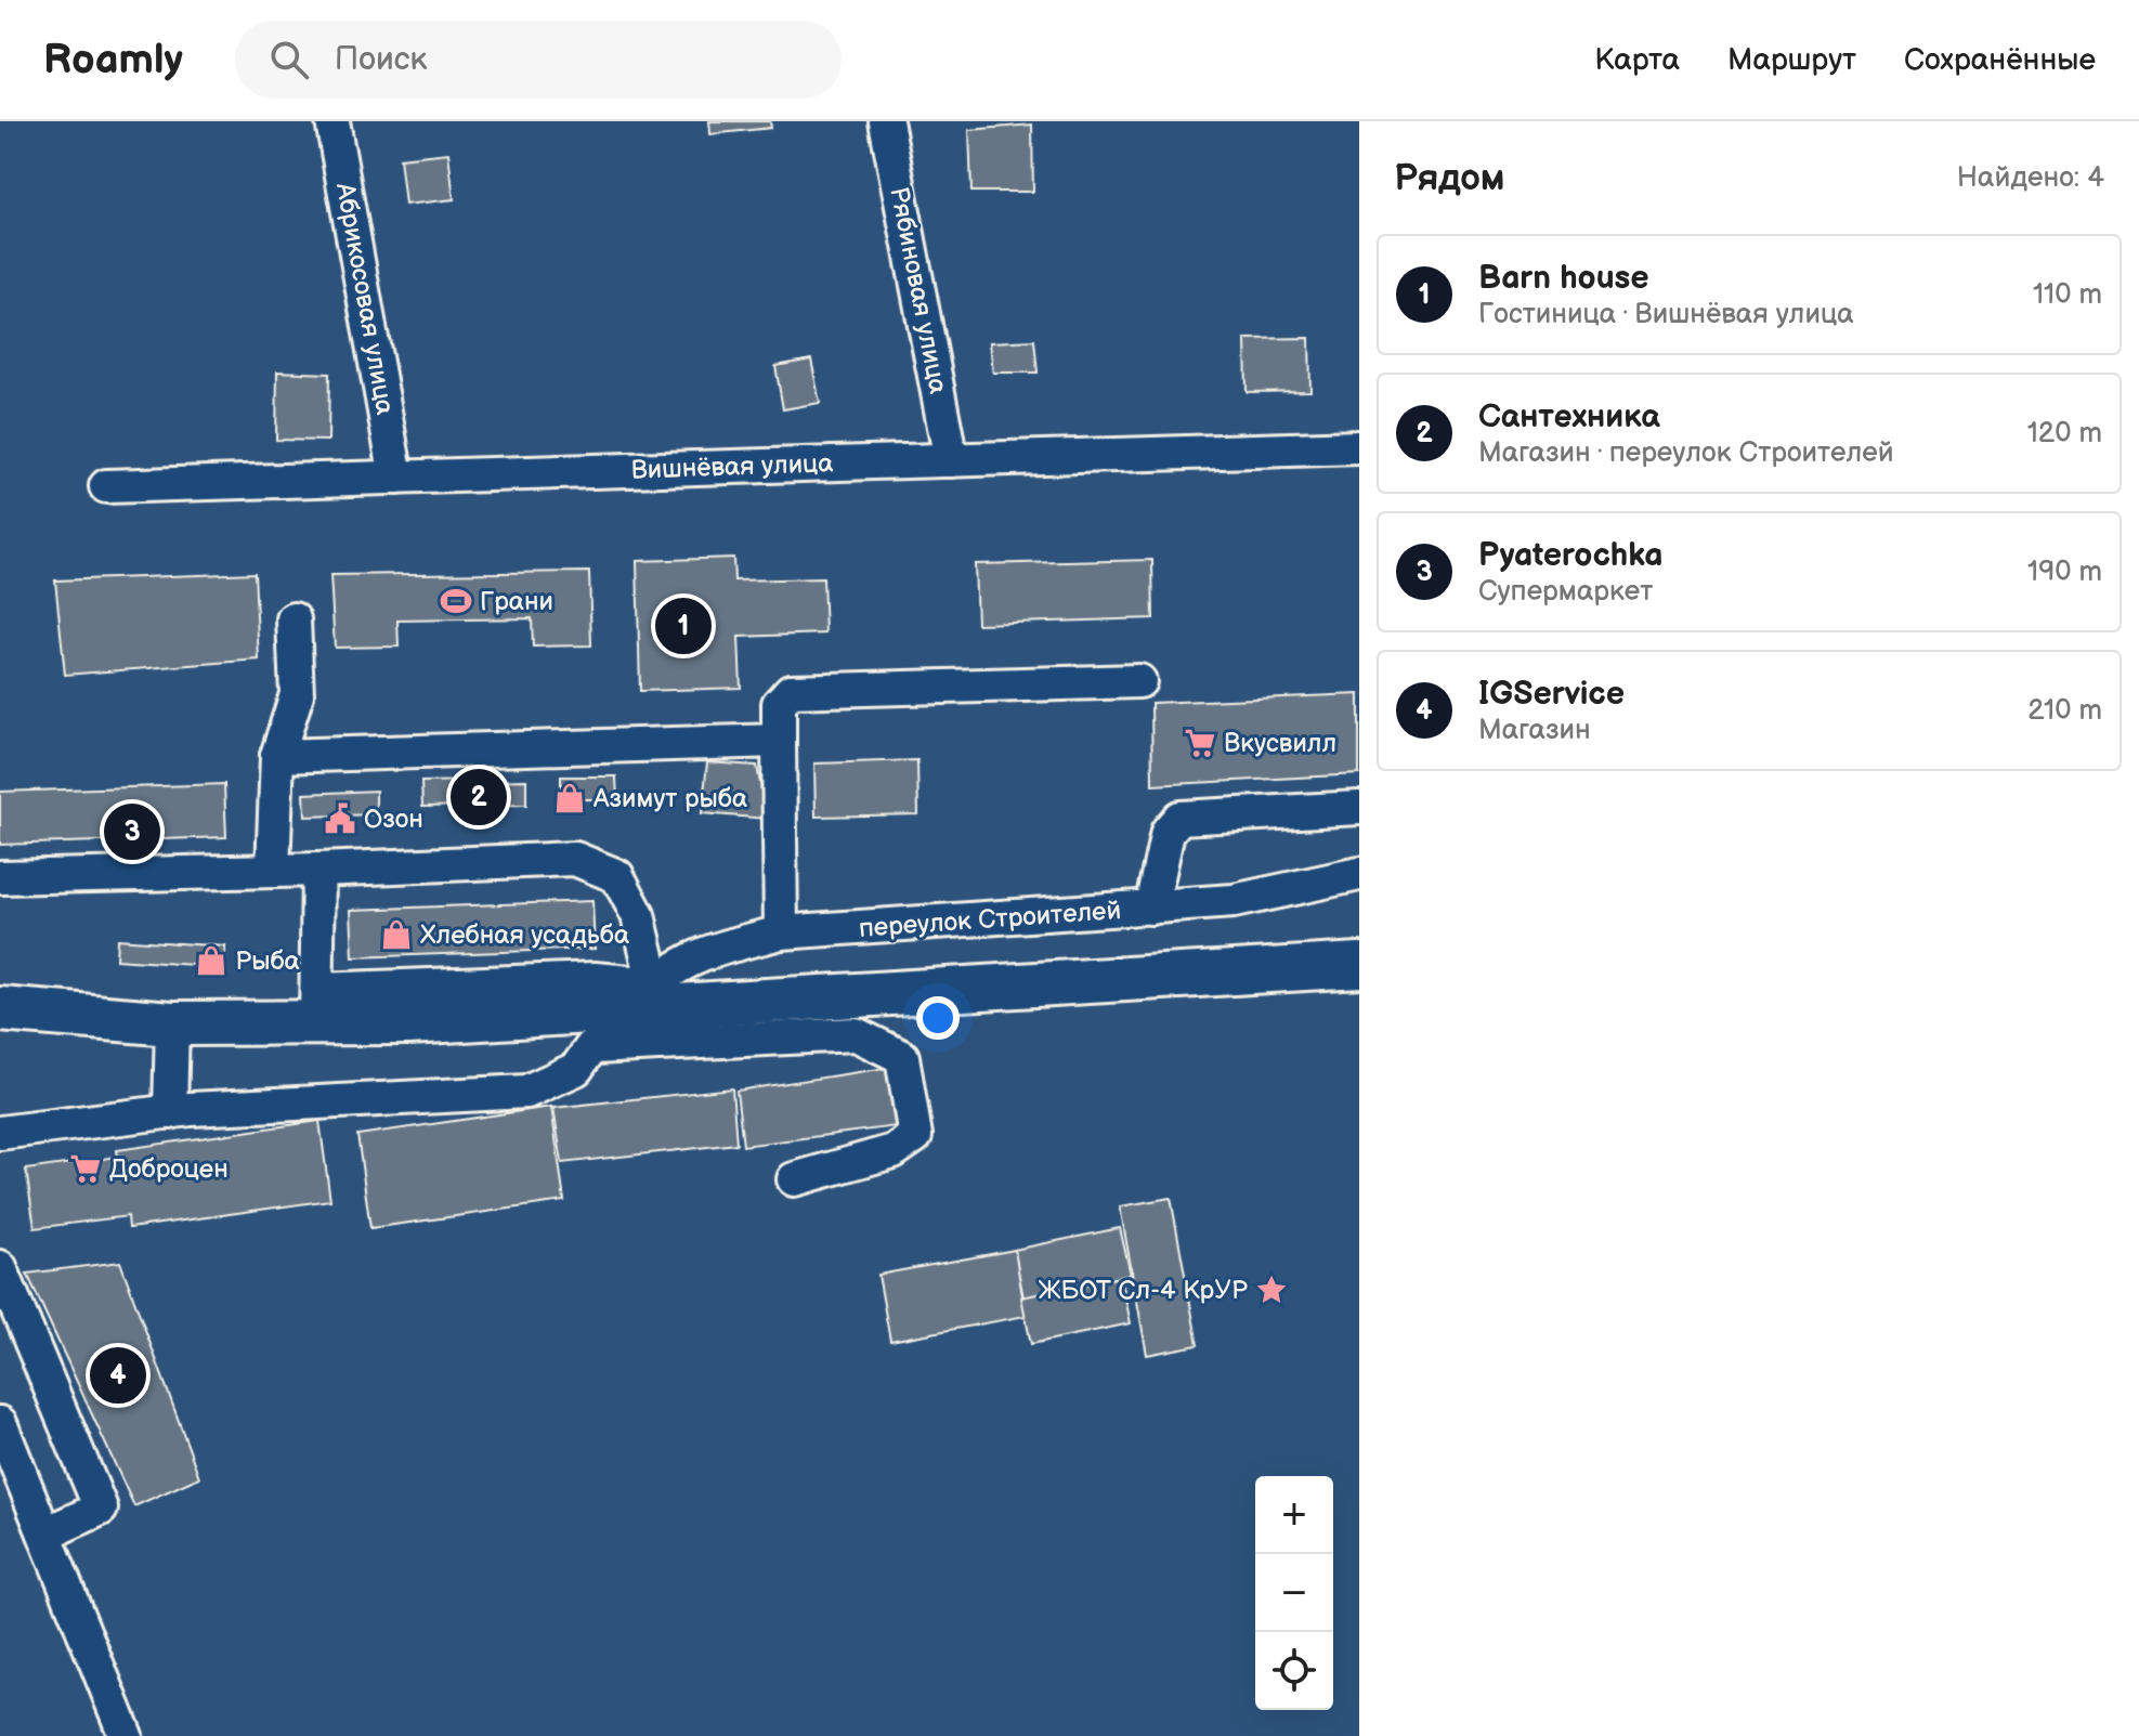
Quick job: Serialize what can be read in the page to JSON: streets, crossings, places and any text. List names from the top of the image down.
{
  "streets": {
    "street": [
      "Рябиновая улица",
      "Абрикосовая улица",
      "Вишнёвая улица",
      "переулок Строителей"
    ]
  },
  "crossings": [
    ["Рябиновая улица", "Вишнёвая улица"],
    ["Абрикосовая улица", "Вишнёвая улица"]
  ],
  "places": {
    "sports": ["Грани"],
    "supermarket": ["Вкусвилл", "Доброцен"],
    "shop": ["Азимут рыба", "Хлебная усадьба", "Рыба"],
    "public building": ["Озон"],
    "place": ["ЖБОТ Сл-4 КрУР"]
  },
  "page": {
    "header": "Roamly",
    "search": "Поиск",
    "nav": ["Карта", "Маршрут", "Сохранённые"],
    "heading": ["Рядом", "Найдено: 4"],
    "list": [
      {
        "mark": "1",
        "name": "Barn house",
        "note": "Гостиница · Вишнёвая улица",
        "value": "110 m"
      },
      {
        "mark": "2",
        "name": "Сантехника",
        "note": "Магазин · переулок Строителей",
        "value": "120 m"
      },
      {
        "mark": "3",
        "name": "Pyaterochka",
        "note": "Супермаркет",
        "value": "190 m"
      },
      {
        "mark": "4",
        "name": "IGService",
        "note": "Магазин",
        "value": "210 m"
      }
    ],
    "pins": [
      "1",
      "2",
      "3",
      "4"
    ],
    "map_buttons": ["+", "−"]
  }
}
